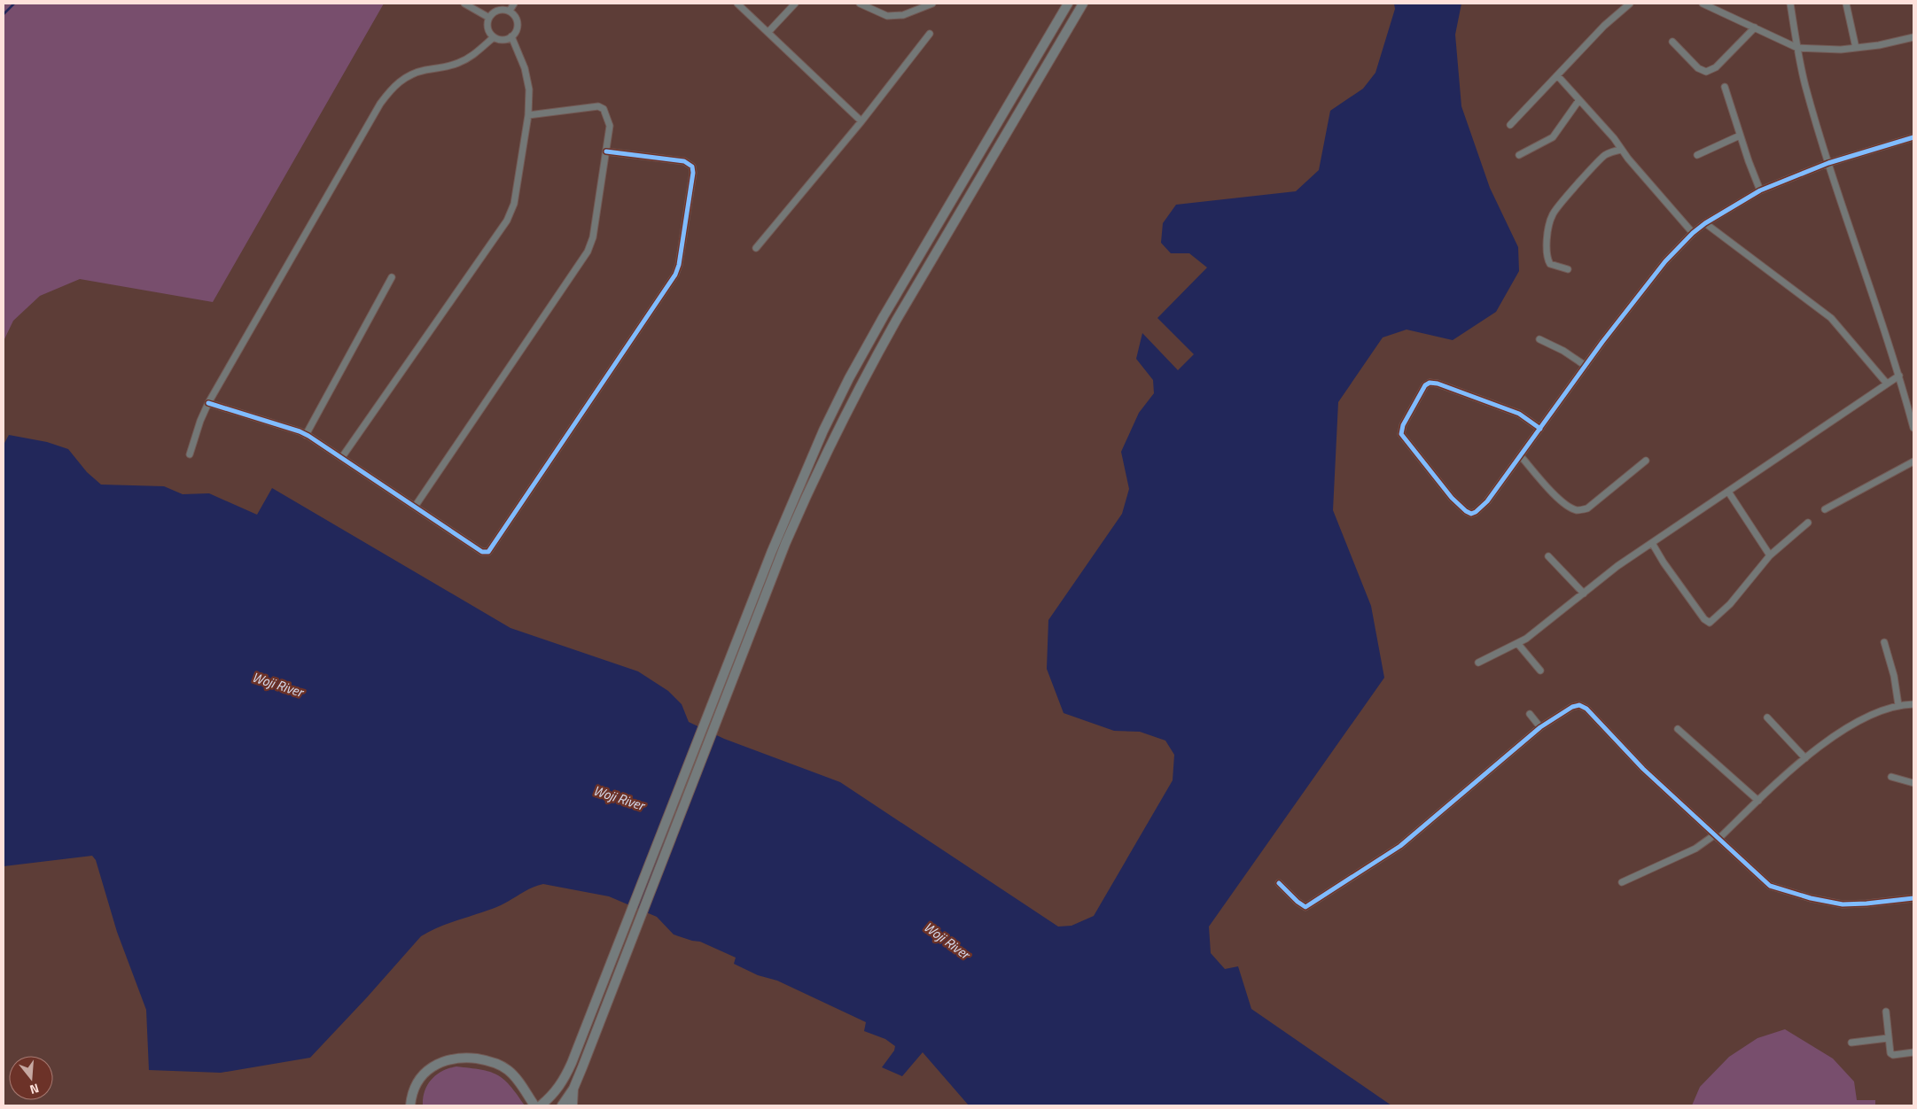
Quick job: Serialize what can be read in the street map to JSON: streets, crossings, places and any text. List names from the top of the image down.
{
  "water": ["Woji River"],
  "north": "bottom"
}
